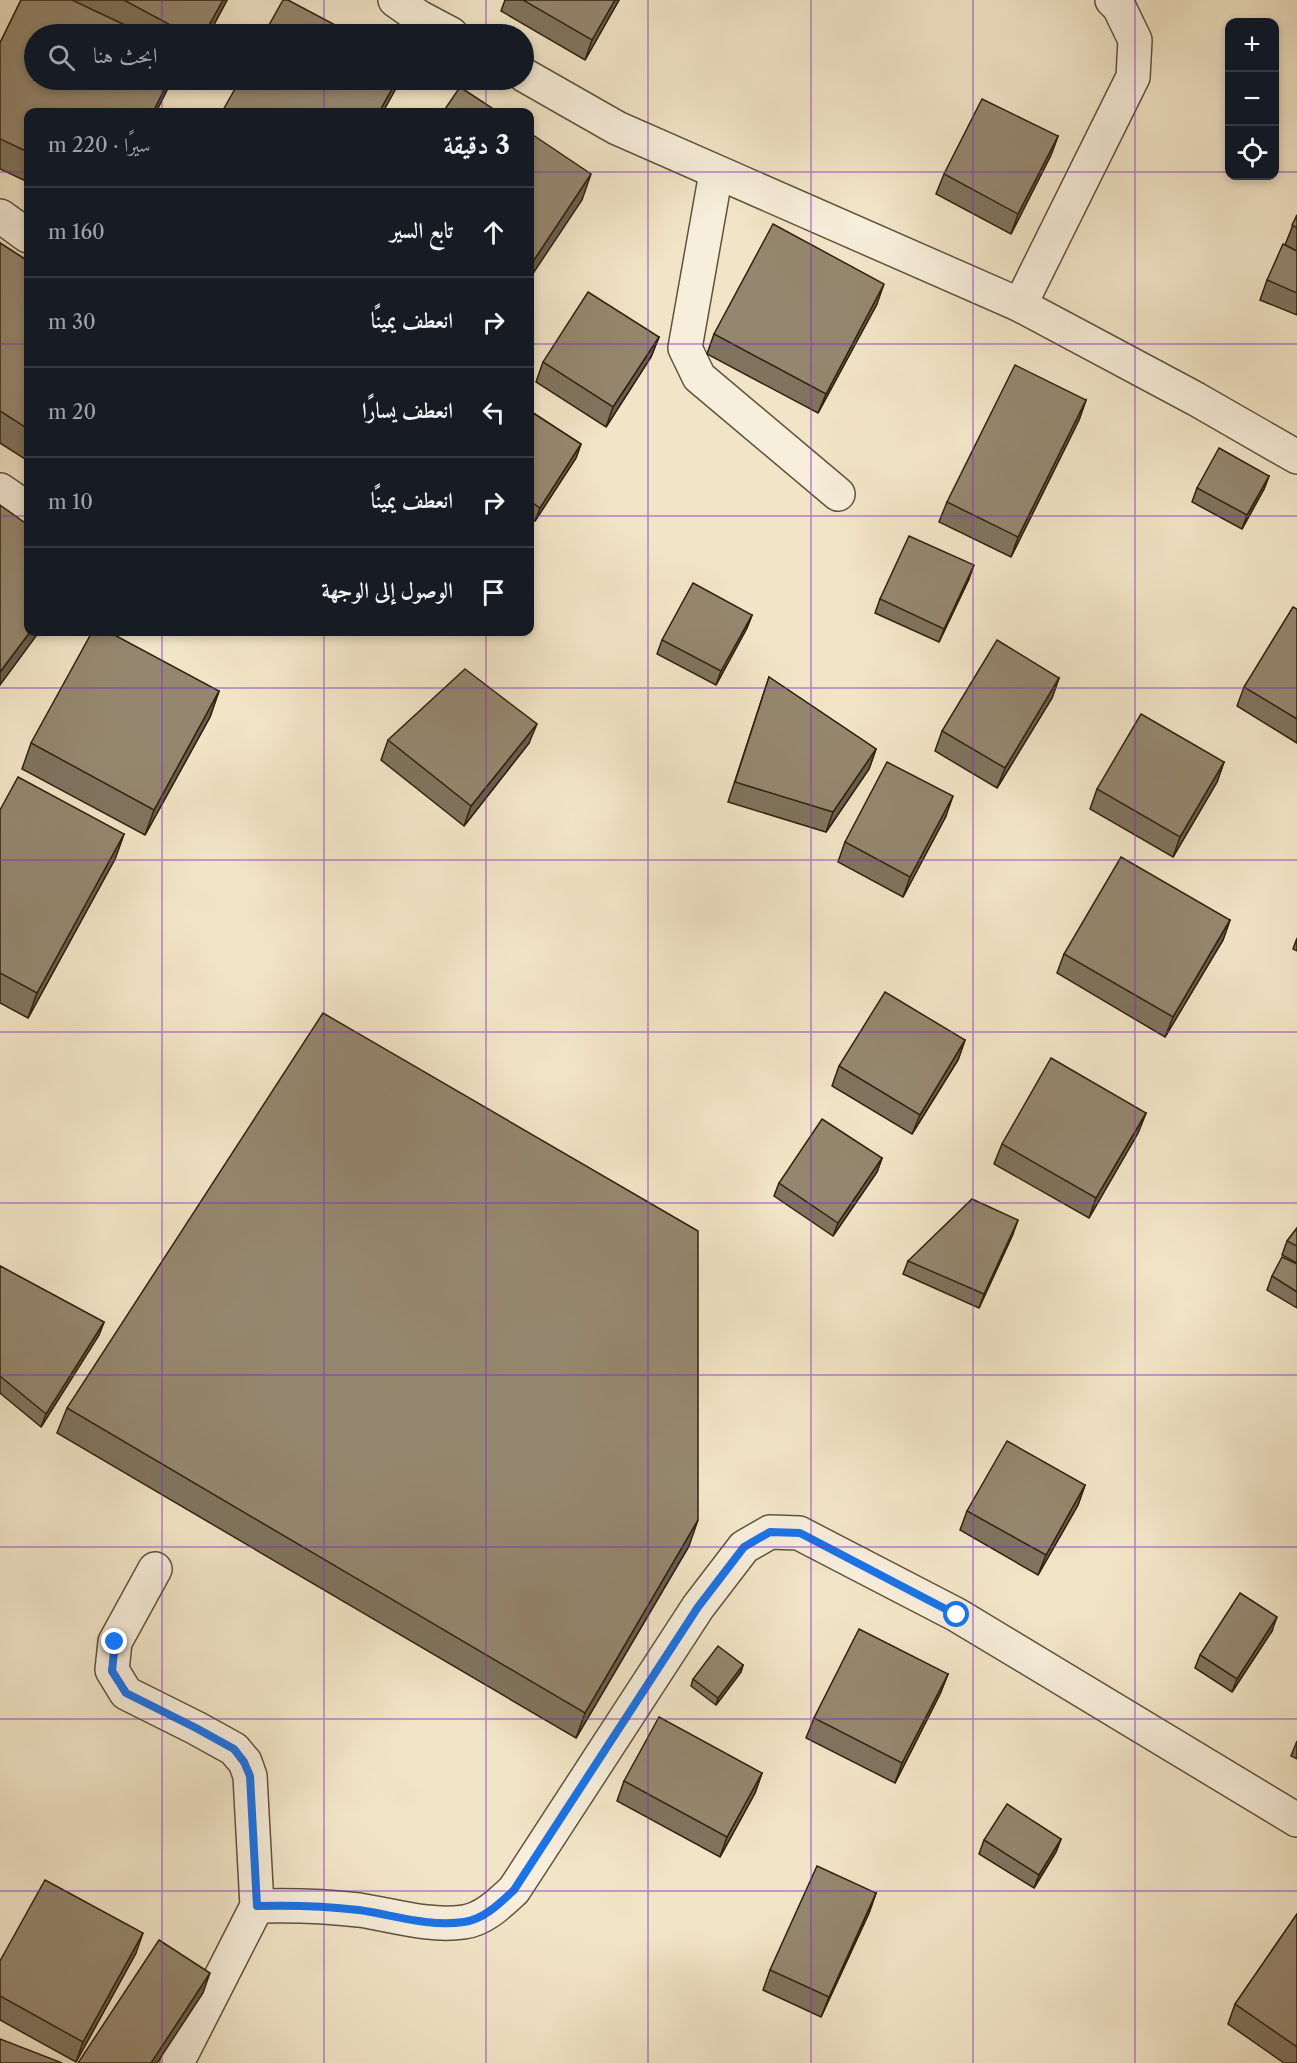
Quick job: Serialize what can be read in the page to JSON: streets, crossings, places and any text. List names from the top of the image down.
{
  "page": {
    "map_buttons": ["+", "−"],
    "search": "ابحث هنا",
    "heading": ["3 دقيقة", "سيرًا · 220 m"],
    "list": [
      ["تابع السير", "160 m"],
      ["انعطف يمينًا", "30 m"],
      ["انعطف يسارًا", "20 m"],
      ["انعطف يمينًا", "10 m"],
      "الوصول إلى الوجهة"
    ]
  }
}
